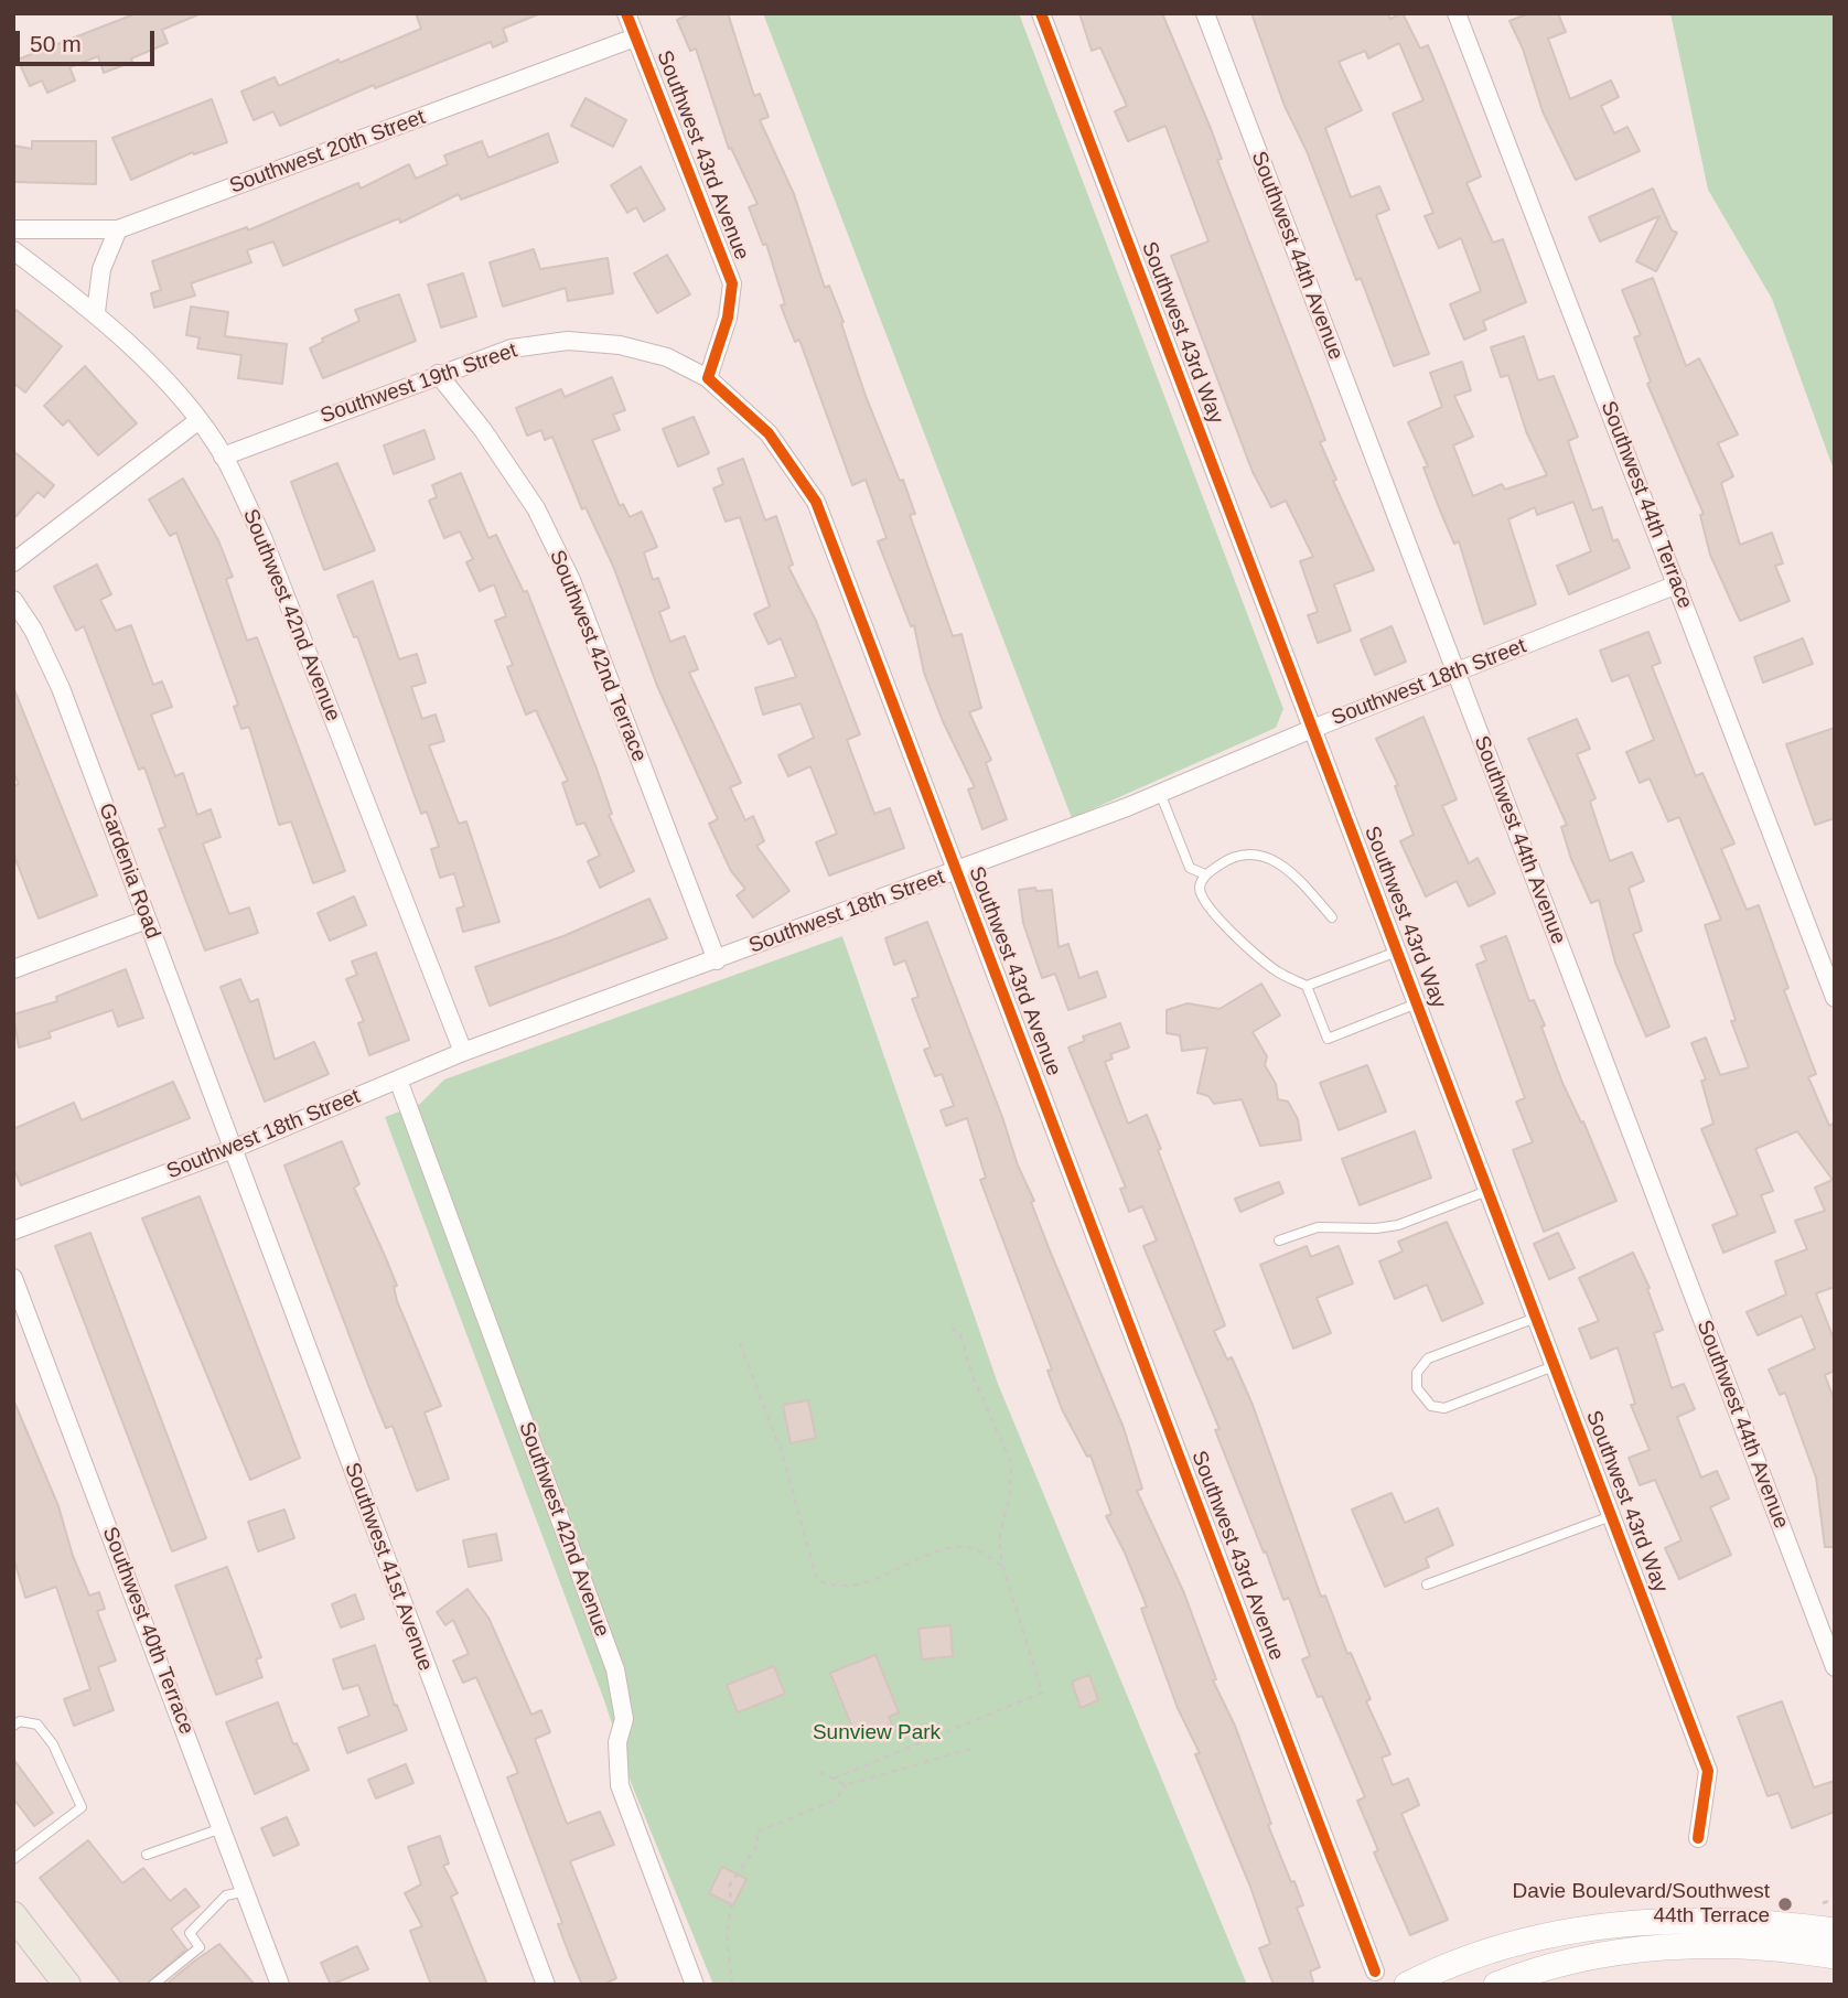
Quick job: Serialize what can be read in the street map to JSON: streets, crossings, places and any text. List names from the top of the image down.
{
  "streets": {
    "street": [
      "Southwest 20th Street",
      "Southwest 43rd Avenue",
      "Southwest 44th Avenue",
      "Southwest 43rd Way",
      "Southwest 19th Street",
      "Southwest 44th Terrace",
      "Southwest 42nd Avenue",
      "Southwest 42nd Terrace",
      "Southwest 18th Street",
      "Gardenia Road",
      "Southwest 41st Avenue",
      "Southwest 40th Terrace"
    ]
  },
  "crossings": [
    ["Southwest 20th Street", "Southwest 43rd Avenue"],
    ["Southwest 43rd Avenue", "Southwest 19th Street"],
    ["Southwest 43rd Avenue", "Southwest 18th Street"],
    ["Southwest 44th Avenue", "Southwest 18th Street"],
    ["Southwest 43rd Way", "Southwest 18th Street"],
    ["Southwest 19th Street", "Southwest 42nd Avenue"],
    ["Southwest 19th Street", "Southwest 42nd Terrace"],
    ["Southwest 44th Terrace", "Southwest 18th Street"],
    ["Southwest 42nd Avenue", "Southwest 18th Street"],
    ["Southwest 42nd Terrace", "Southwest 18th Street"],
    ["Southwest 18th Street", "Gardenia Road"],
    ["Southwest 18th Street", "Southwest 41st Avenue"],
    ["Gardenia Road", "Southwest 41st Avenue"]
  ],
  "parks": ["Sunview Park"],
  "places": ["Davie Boulevard/Southwest 44th Terrace"],
  "scale_bar": "50 m"
}
